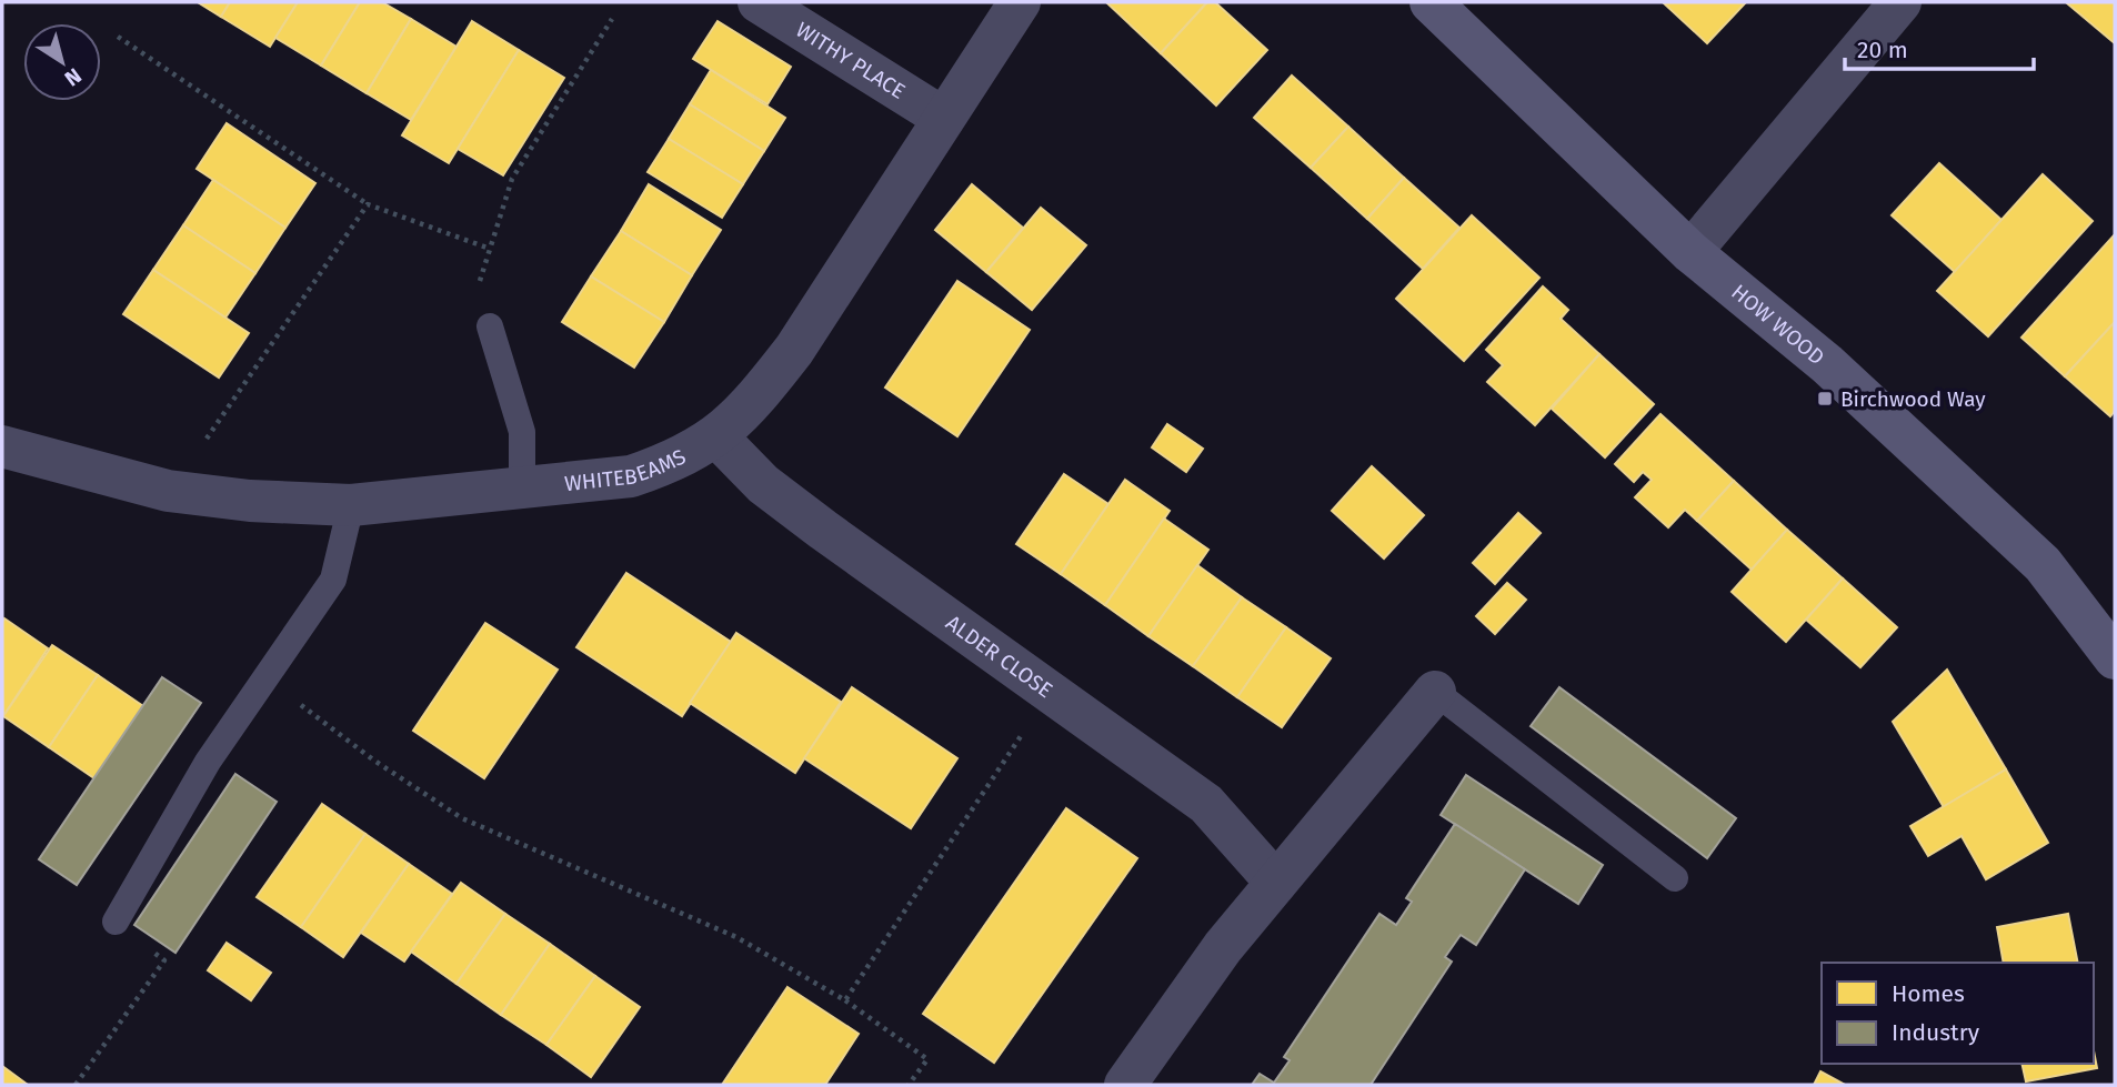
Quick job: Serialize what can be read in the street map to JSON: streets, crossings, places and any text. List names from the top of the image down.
{
  "streets": {
    "street": [
      "WITHY PLACE",
      "HOW WOOD",
      "WHITEBEAMS",
      "ALDER CLOSE"
    ]
  },
  "crossings": [
    ["WITHY PLACE", "WHITEBEAMS"],
    ["WHITEBEAMS", "ALDER CLOSE"]
  ],
  "places": {
    "transit": ["Birchwood Way"]
  },
  "legend": ["Homes", "Industry"],
  "scale_bar": "20 m",
  "north": "bottom right"
}
